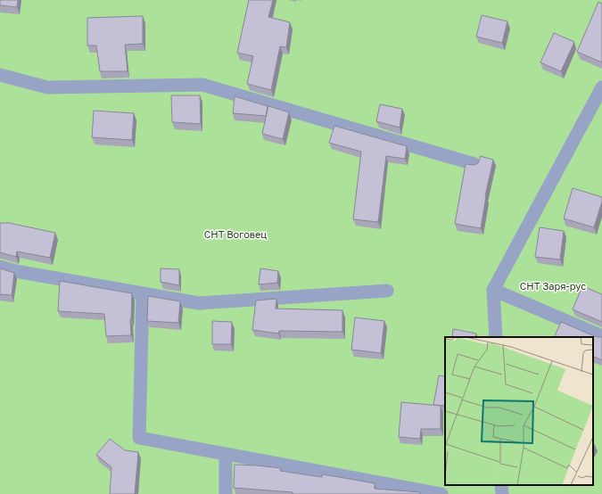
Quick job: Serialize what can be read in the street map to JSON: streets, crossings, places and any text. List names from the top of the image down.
{
  "parks": ["СНТ Воговец", "СНТ Заря-рус"]
}
